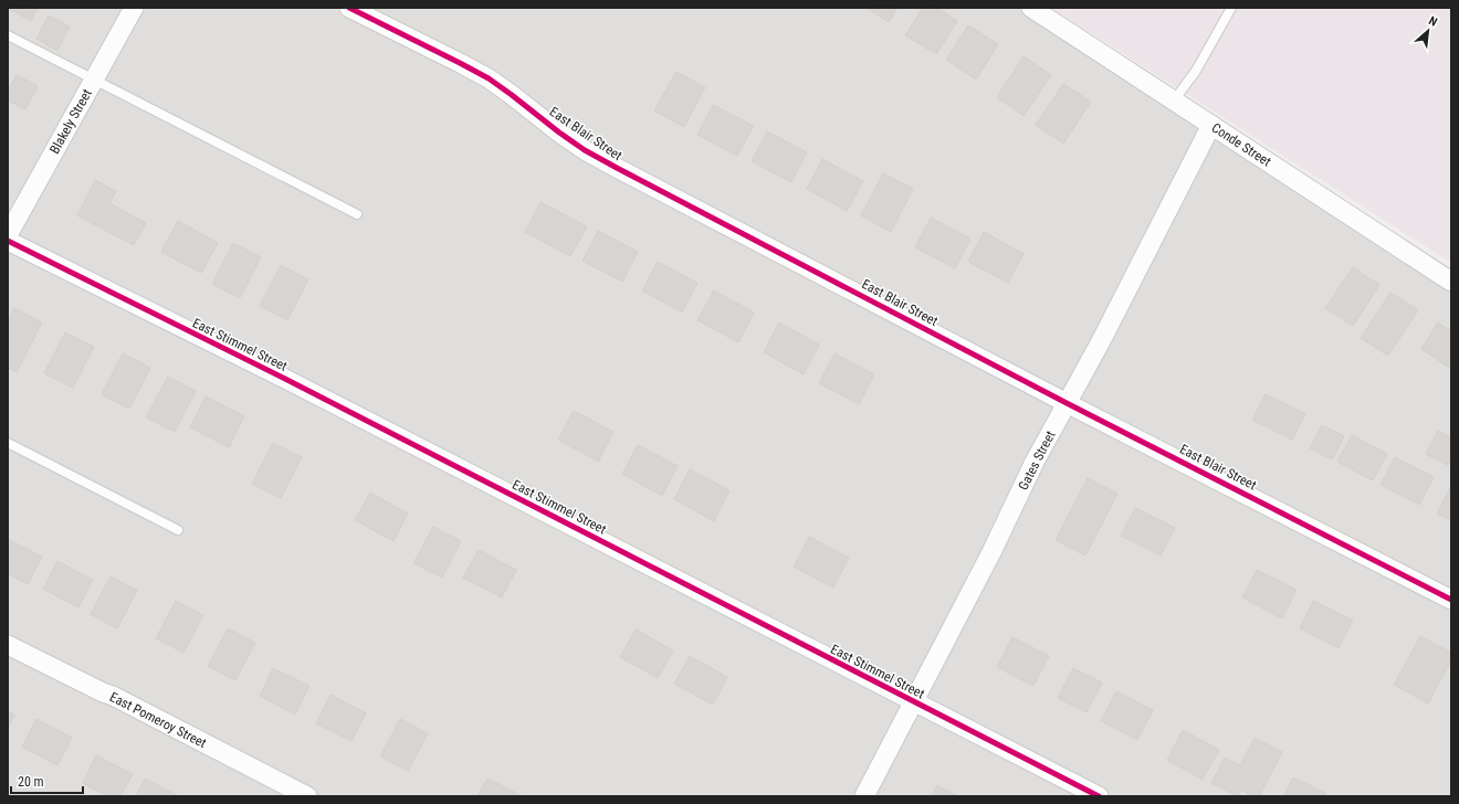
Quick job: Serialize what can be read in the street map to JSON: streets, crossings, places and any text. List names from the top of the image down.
{
  "streets": {
    "street": [
      "Blakely Street",
      "East Blair Street",
      "Conde Street",
      "East Stimmel Street",
      "Gates Street",
      "East Pomeroy Street"
    ]
  },
  "crossings": [
    ["East Blair Street", "Gates Street"],
    ["Conde Street", "Gates Street"],
    ["East Stimmel Street", "Gates Street"]
  ],
  "scale_bar": "20 m",
  "north": "top right"
}
